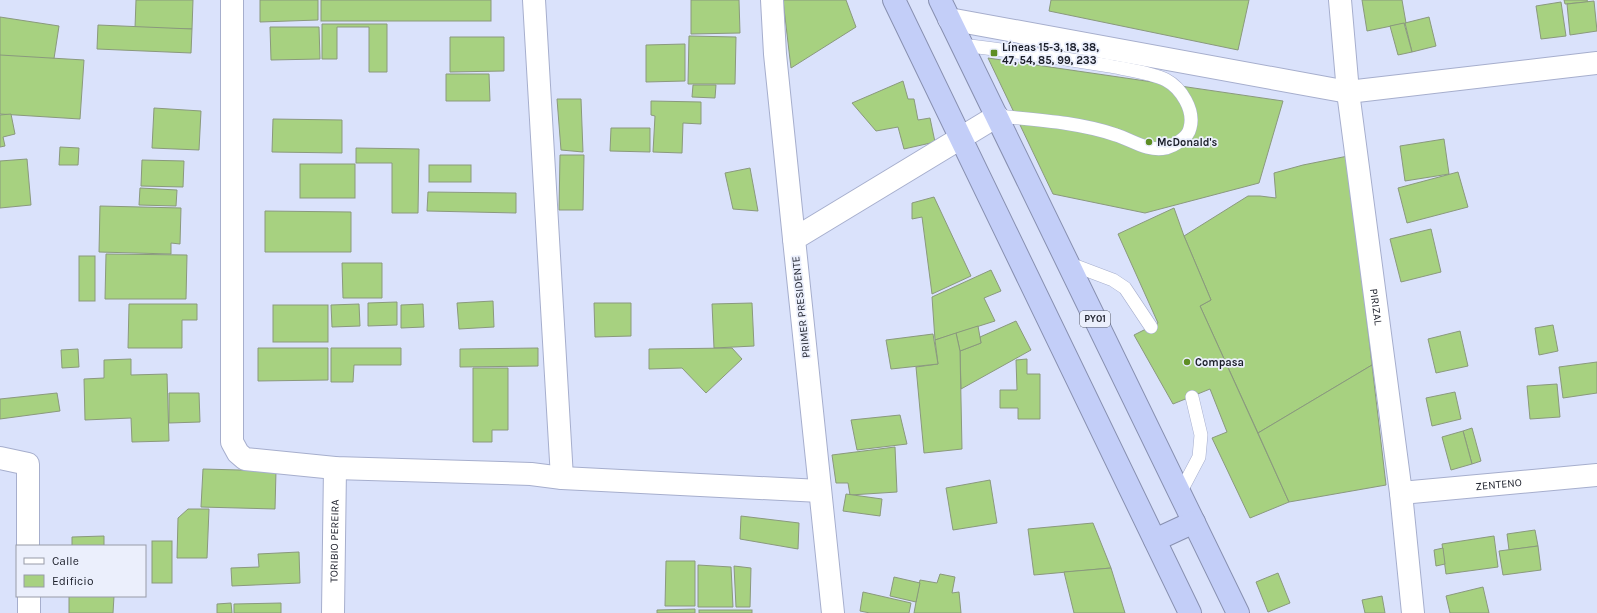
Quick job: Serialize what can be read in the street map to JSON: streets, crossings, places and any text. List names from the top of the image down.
{
  "streets": {
    "highway": ["PY01"],
    "street": [
      "PRIMER PRESIDENTE",
      "PIRIZAL",
      "ZENTENO",
      "TORIBIO PEREIRA"
    ]
  },
  "crossings": [
    ["PIRIZAL", "ZENTENO"]
  ],
  "places": {
    "transit": ["Líneas 15-3, 18, 38, 47, 54, 85, 99, 233"],
    "other": ["McDonald's", "Compasa"]
  },
  "legend": ["Calle", "Edificio"]
}
